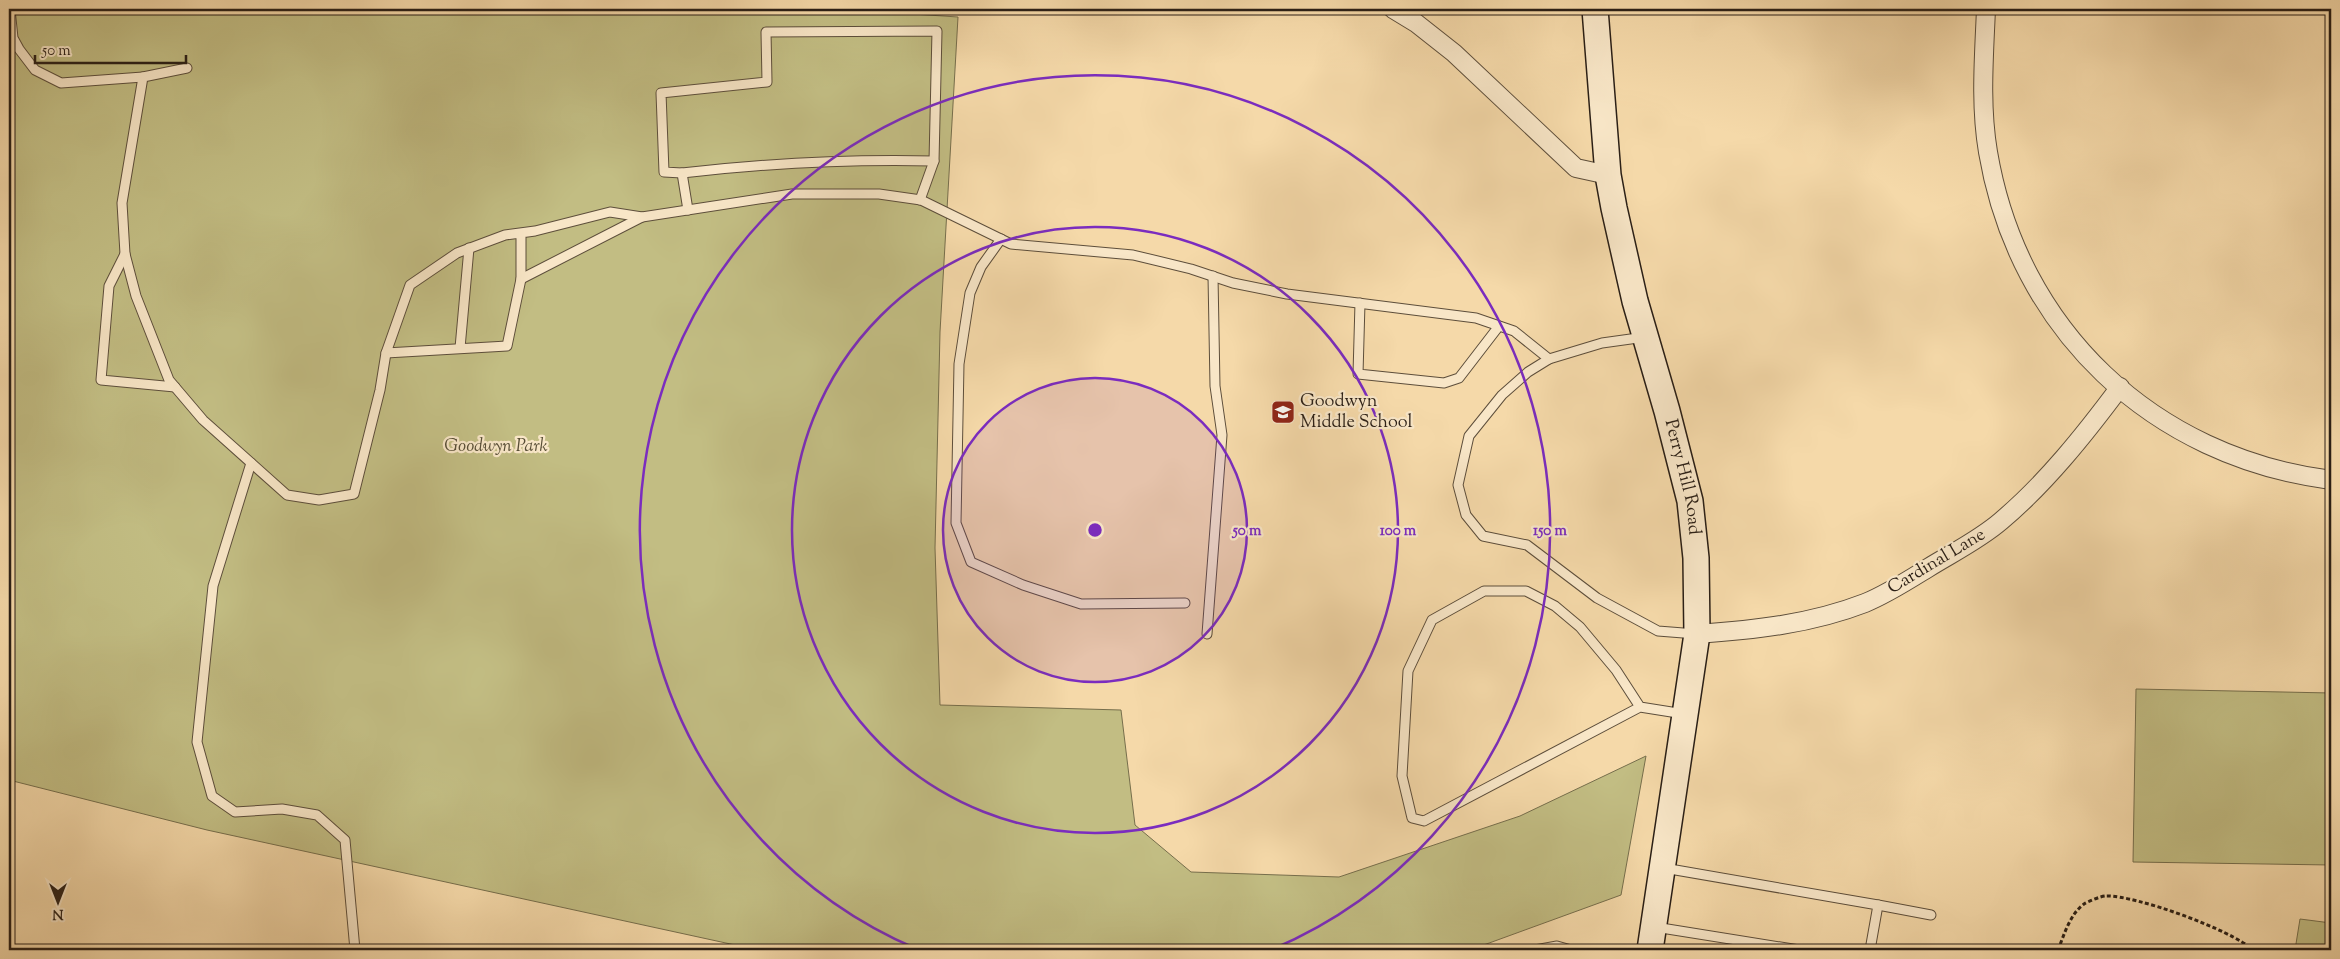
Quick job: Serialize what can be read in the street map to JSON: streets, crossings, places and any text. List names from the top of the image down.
{
  "streets": {
    "main road": ["Perry Hill Road"],
    "street": ["Cardinal Lane"]
  },
  "crossings": [
    ["Perry Hill Road", "Cardinal Lane"]
  ],
  "parks": ["Goodwyn Park"],
  "places": {
    "school or university": ["Goodwyn Middle School"]
  },
  "scale_bar": "50 m",
  "north": "bottom",
  "rings": ["50 m", "100 m", "150 m"]
}
